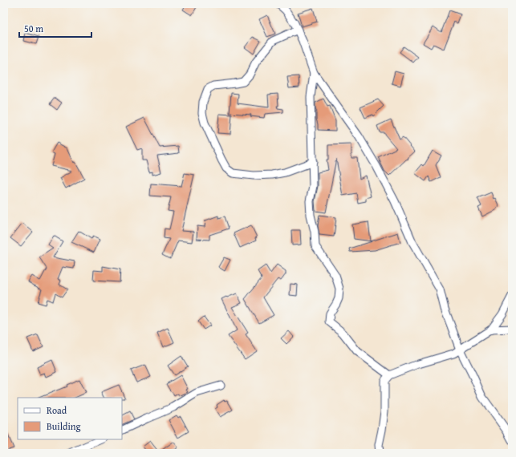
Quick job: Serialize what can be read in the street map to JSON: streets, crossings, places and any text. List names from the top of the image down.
{
  "legend": ["Road", "Building"],
  "scale_bar": "50 m"
}
